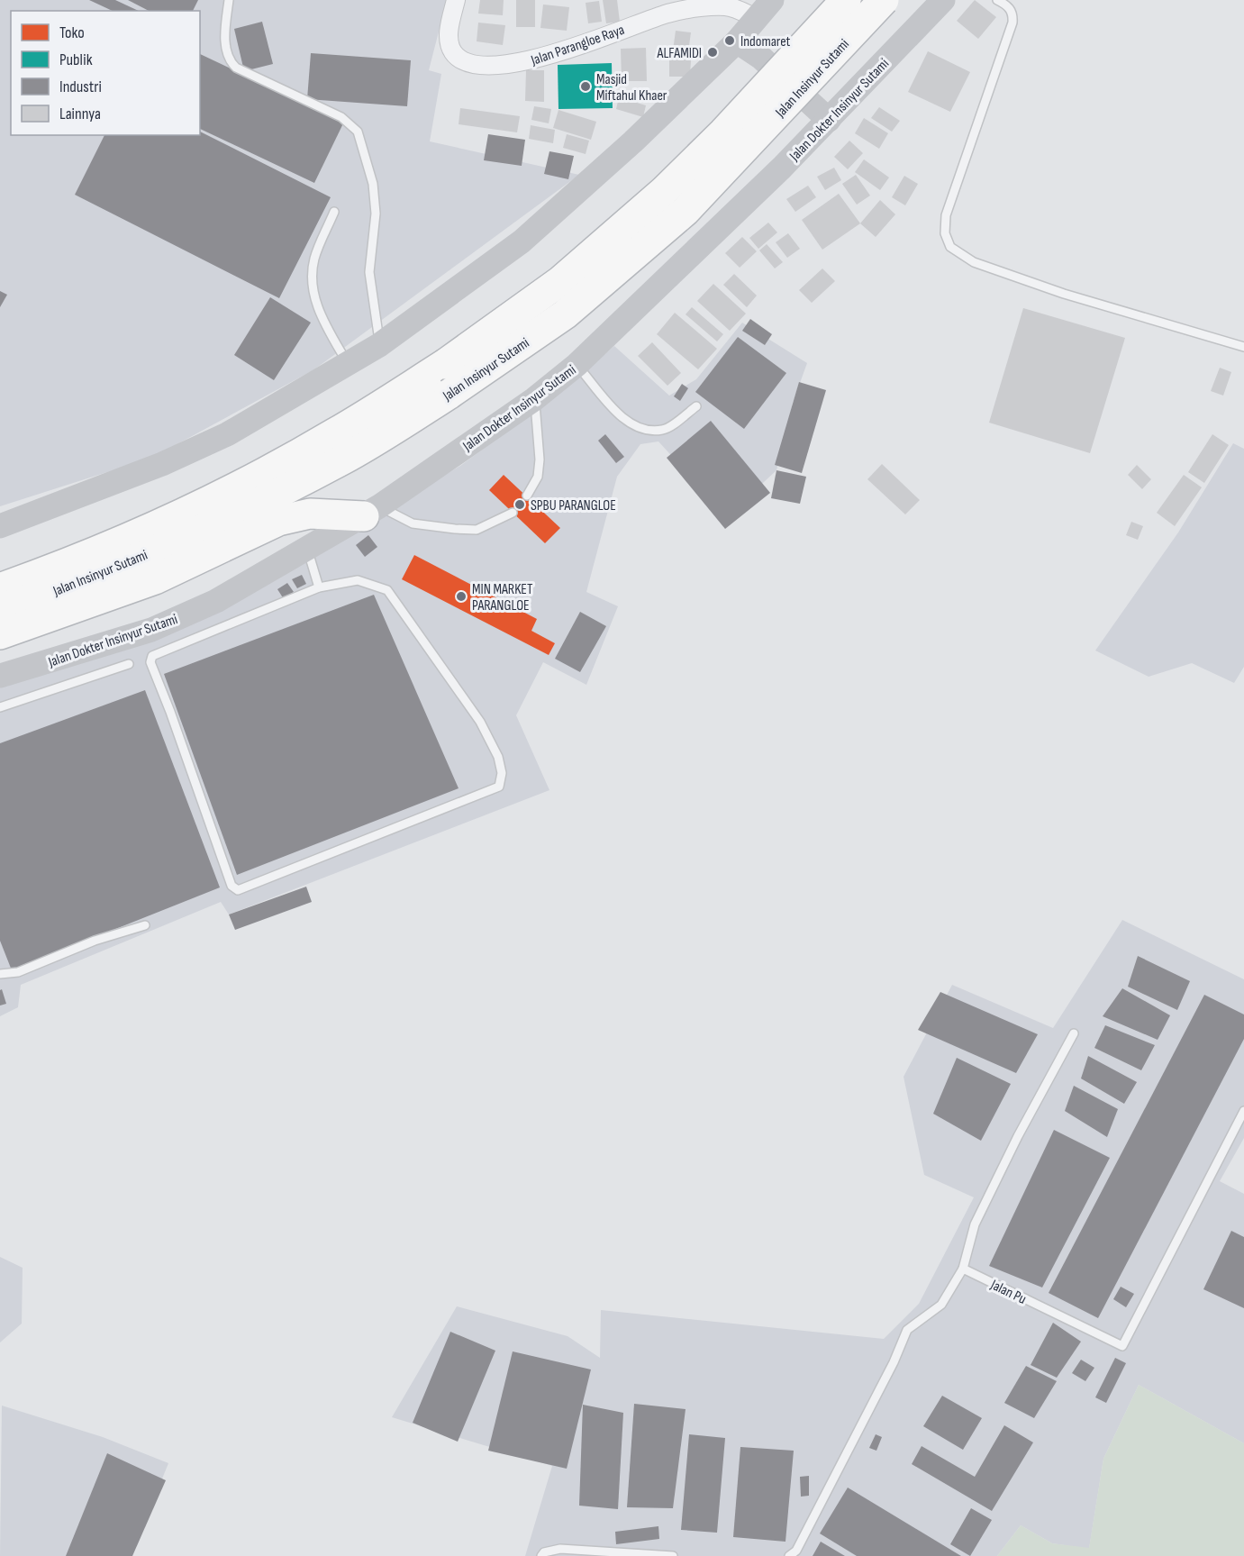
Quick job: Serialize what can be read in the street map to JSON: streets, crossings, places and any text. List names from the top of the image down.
{
  "streets": {
    "highway": ["Jalan Insinyur Sutami"],
    "street": ["Jalan Parangloe Raya", "Jalan Dokter Insinyur Sutami"],
    "lane": ["Jalan Pu"]
  },
  "places": [
    "Indomaret",
    "ALFAMIDI",
    "Masjid Miftahul Khaer",
    "SPBU PARANGLOE",
    "MIN MARKET PARANGLOE"
  ],
  "legend": [
    "Toko",
    "Publik",
    "Industri",
    "Lainnya"
  ]
}
